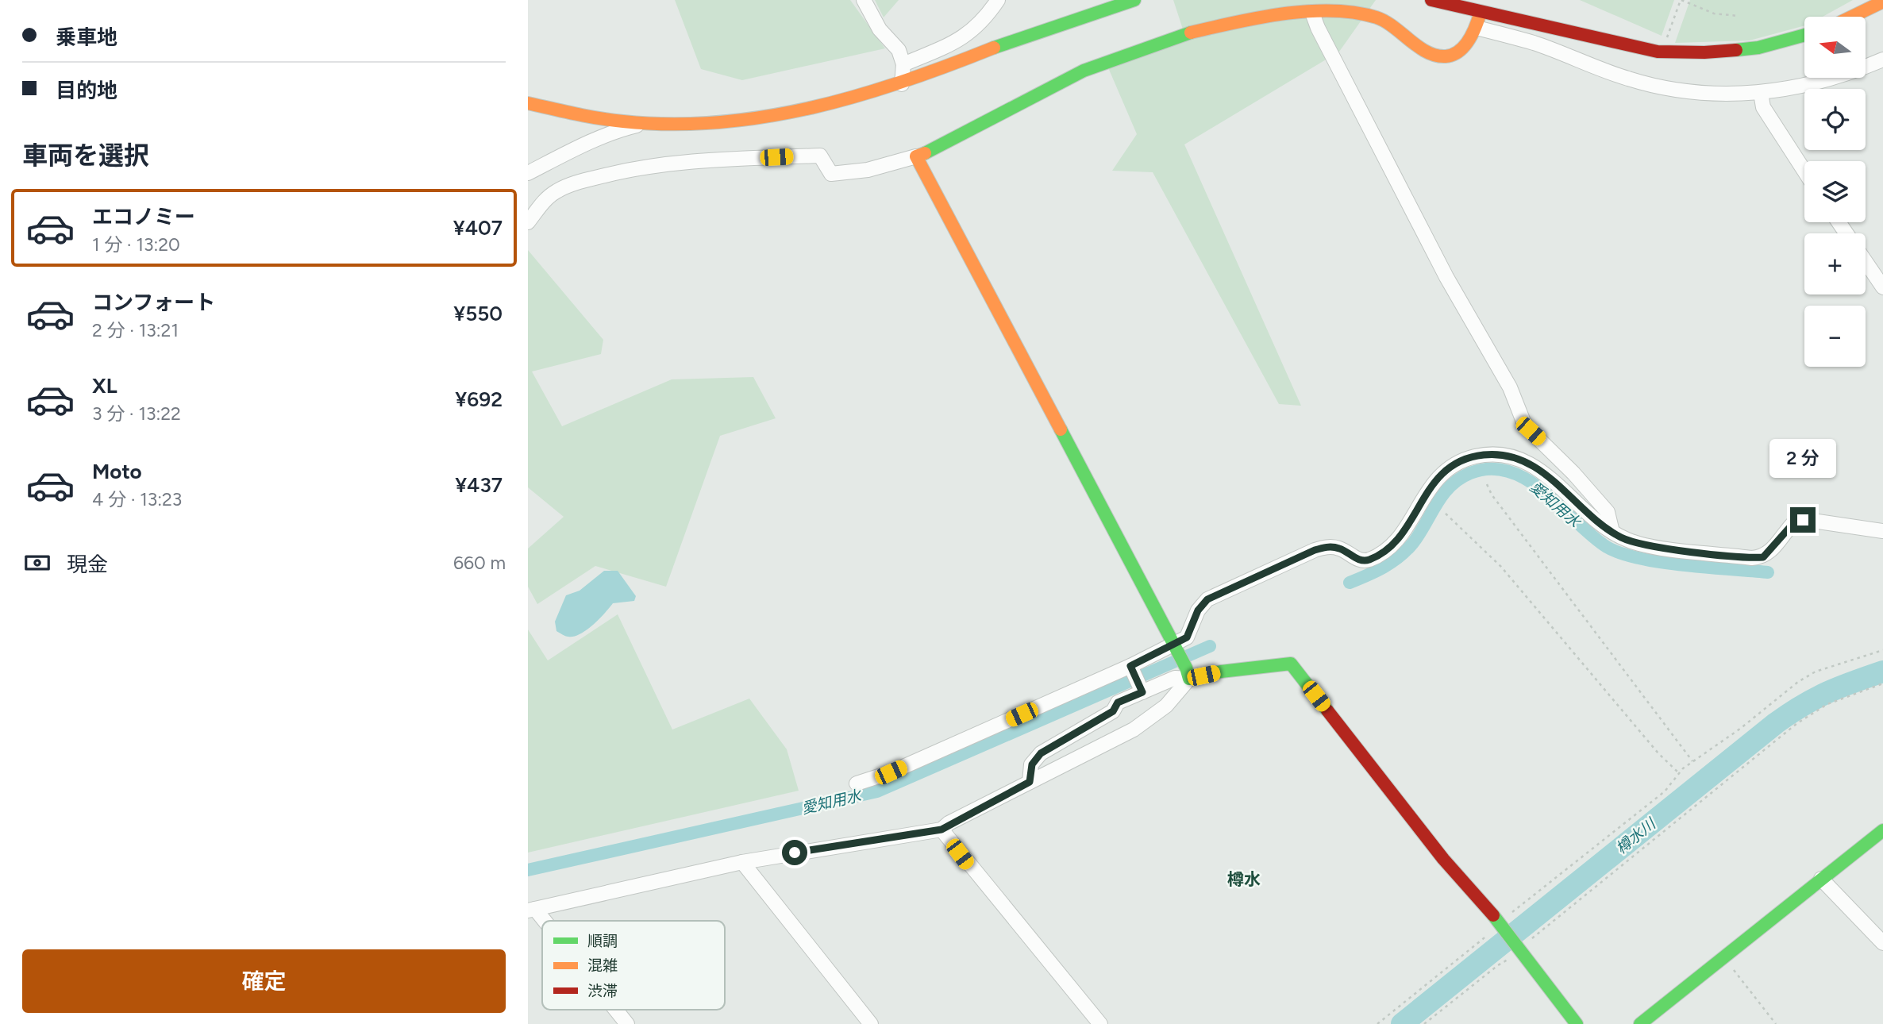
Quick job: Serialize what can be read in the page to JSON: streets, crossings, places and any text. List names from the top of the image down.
{
  "districts": ["樽水"],
  "water": ["愛知用水", "樽水川"],
  "legend": ["順調", "混雑", "渋滞"],
  "north": "left",
  "page": {
    "banner": ["乗車地", "目的地"],
    "map_buttons": ["+", "−"],
    "heading": "車両を選択",
    "list": [
      {
        "name": "エコノミー",
        "note": "1 分 · 13:20",
        "value": "¥407"
      },
      {
        "name": "コンフォート",
        "note": "2 分 · 13:21",
        "value": "¥550"
      },
      {
        "name": "XL",
        "note": "3 分 · 13:22",
        "value": "¥692"
      },
      {
        "name": "Moto",
        "note": "4 分 · 13:23",
        "value": "¥437"
      }
    ],
    "bubble": "2 分",
    "pay": ["現金", "660 m"],
    "buttons": "確定"
  }
}
